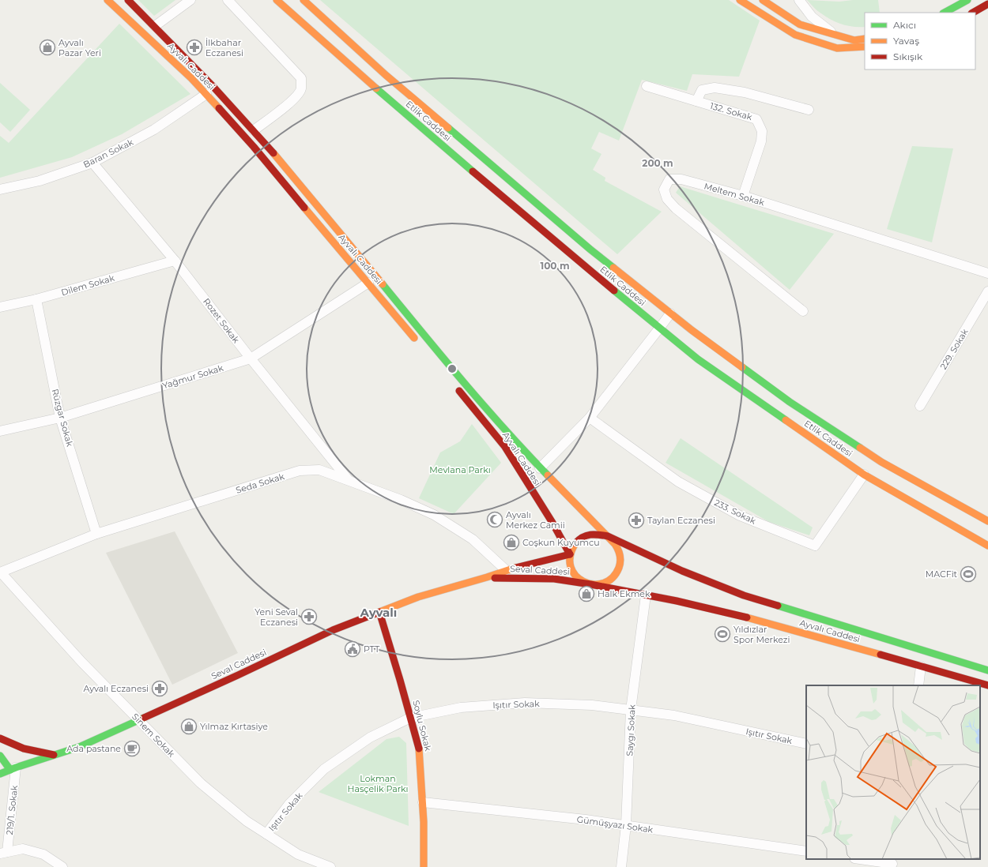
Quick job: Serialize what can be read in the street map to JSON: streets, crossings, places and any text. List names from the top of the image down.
{
  "streets": {
    "main road": [
      "Ayvalı Caddesi",
      "Etlik Caddesi",
      "Seval Caddesi",
      "Soylu Sokak"
    ],
    "street": [
      "132. Sokak",
      "Baran Sokak",
      "Meltem Sokak",
      "Dilem Sokak",
      "Rozet Sokak",
      "229. Sokak",
      "Yağmur Sokak",
      "Rüzgar Sokak",
      "Seda Sokak",
      "233. Sokak",
      "Işıtır Sokak",
      "Saygı Sokak",
      "Sinem Sokak",
      "219/1. Sokak",
      "Gümüşyazı Sokak"
    ]
  },
  "crossings": [
    ["Ayvalı Caddesi", "Baran Sokak"],
    ["Ayvalı Caddesi", "Yağmur Sokak"],
    ["Ayvalı Caddesi", "Seval Caddesi"],
    ["Ayvalı Caddesi", "Saygı Sokak"],
    ["132. Sokak", "Meltem Sokak"],
    ["Etlik Caddesi", "233. Sokak"],
    ["Baran Sokak", "Rozet Sokak"],
    ["Dilem Sokak", "Rozet Sokak"],
    ["Dilem Sokak", "Rüzgar Sokak"],
    ["Rozet Sokak", "Yağmur Sokak"],
    ["Rozet Sokak", "Seda Sokak"],
    ["Yağmur Sokak", "Rüzgar Sokak"],
    ["Rüzgar Sokak", "Seda Sokak"],
    ["Seda Sokak", "Seval Caddesi"],
    ["Seda Sokak", "Sinem Sokak"],
    ["Seval Caddesi", "Soylu Sokak"],
    ["Seval Caddesi", "Sinem Sokak"],
    ["Seval Caddesi", "219/1. Sokak"],
    ["Işıtır Sokak", "Soylu Sokak"],
    ["Işıtır Sokak", "Saygı Sokak"],
    ["Işıtır Sokak", "Sinem Sokak"],
    ["Soylu Sokak", "Gümüşyazı Sokak"],
    ["Saygı Sokak", "Gümüşyazı Sokak"]
  ],
  "districts": ["Ayvalı"],
  "parks": ["Mevlana Parkı", "Lokman Hasçelik Parkı"],
  "places": {
    "shop": [
      "Ayvalı Pazar Yeri",
      "Coşkun Kuyumcu",
      "Halk Ekmek",
      "Yılmaz Kırtasiye"
    ],
    "pharmacy": [
      "İlkbahar Eczanesi",
      "Taylan Eczanesi",
      "Yeni Seval Eczanesi",
      "Ayvalı Eczanesi"
    ],
    "mosque": ["Ayvalı Merkez Camii"],
    "sports": ["MACFit", "Yıldızlar Spor Merkezi"],
    "public building": ["PTT"],
    "cafe": ["Ada pastane"]
  },
  "legend": ["Akıcı", "Yavaş", "Sıkışık"],
  "rings": ["200 m", "100 m"]
}
